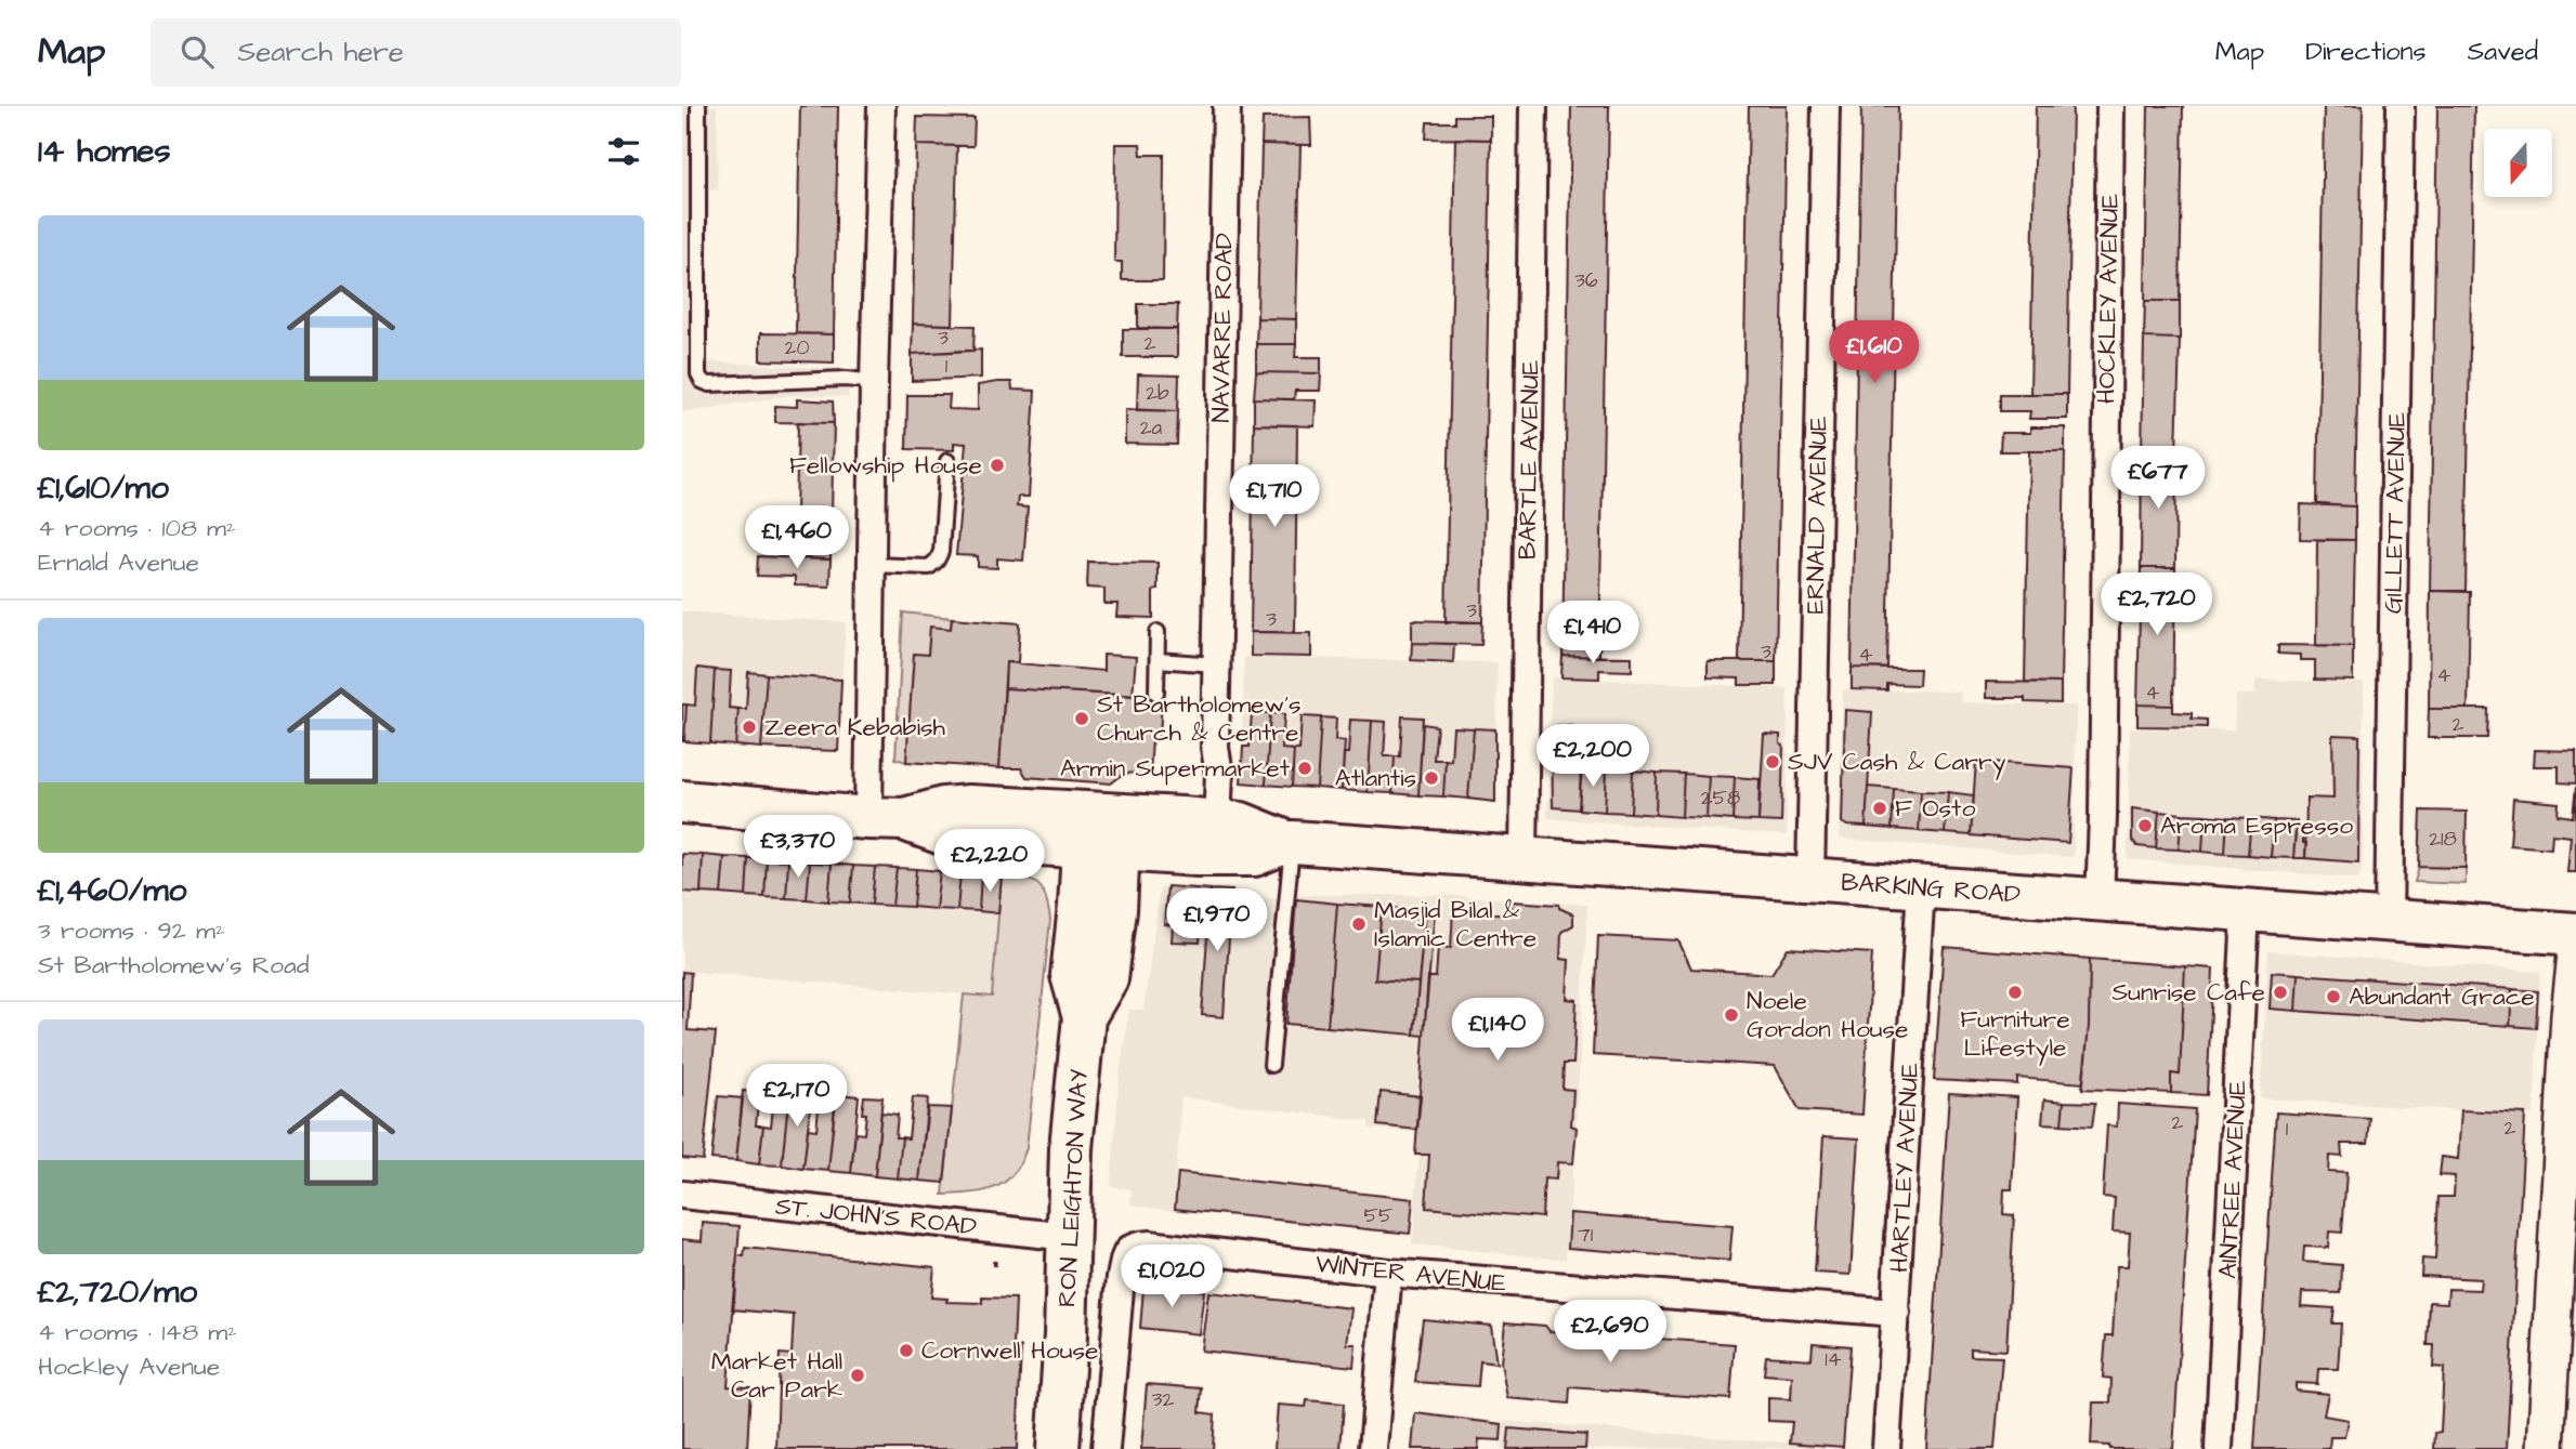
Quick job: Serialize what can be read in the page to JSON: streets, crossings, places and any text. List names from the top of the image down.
{
  "streets": {
    "main road": ["BARKING ROAD", "RON LEIGHTON WAY"],
    "street": [
      "HOCKLEY AVENUE",
      "NAVARRE ROAD",
      "BARTLE AVENUE",
      "GILLETT AVENUE",
      "ERNALD AVENUE",
      "HARTLEY AVENUE",
      "AINTREE AVENUE",
      "ST. JOHN'S ROAD",
      "WINTER AVENUE"
    ]
  },
  "crossings": [
    ["HOCKLEY AVENUE", "BARKING ROAD"],
    ["NAVARRE ROAD", "BARKING ROAD"],
    ["BARTLE AVENUE", "BARKING ROAD"],
    ["GILLETT AVENUE", "BARKING ROAD"],
    ["ERNALD AVENUE", "BARKING ROAD"],
    ["BARKING ROAD", "HARTLEY AVENUE"],
    ["BARKING ROAD", "AINTREE AVENUE"],
    ["BARKING ROAD", "RON LEIGHTON WAY"],
    ["HARTLEY AVENUE", "WINTER AVENUE"],
    ["RON LEIGHTON WAY", "ST. JOHN'S ROAD"]
  ],
  "places": [
    "Fellowship House",
    "St Bartholomew's Church & Centre",
    "Zeera Kebabish",
    "SJV Cash & Carry",
    "Armin Supermarket",
    "Atlantis",
    "F Osto",
    "Aroma Espresso",
    "Masjid Bilal & Islamic Centre",
    "Furniture Lifestyle",
    "Sunrise Cafe",
    "Abundant Grace",
    "Noele Gordon House",
    "Cornwell House",
    "Market Hall Car Park"
  ],
  "house_numbers": [
    "36",
    "3",
    "2",
    "20",
    "1",
    "2b",
    "2a",
    "3",
    "3",
    "3",
    "4",
    "4",
    "4",
    "2",
    "258",
    "218",
    "2",
    "2",
    "1",
    "55",
    "71",
    "14",
    "32"
  ],
  "north": "bottom",
  "page": {
    "header": "Map",
    "search": "Search here",
    "nav": ["Map", "Directions", "Saved"],
    "heading": "14 homes",
    "list": [
      {
        "name": "£1,610/mo",
        "note": "4 rooms · 108 m² · Ernald Avenue"
      },
      {
        "name": "£1,460/mo",
        "note": "3 rooms · 92 m² · St Bartholomew's Road"
      },
      {
        "name": "£2,720/mo",
        "note": "4 rooms · 148 m² · Hockley Avenue"
      }
    ],
    "price": [
      "£1,610",
      "£677",
      "£1,710",
      "£1,460",
      "£2,720",
      "£1,410",
      "£2,200",
      "£3,370",
      "£2,220",
      "£1,970",
      "£1,140",
      "£2,170",
      "£1,020",
      "£2,690"
    ]
  }
}
